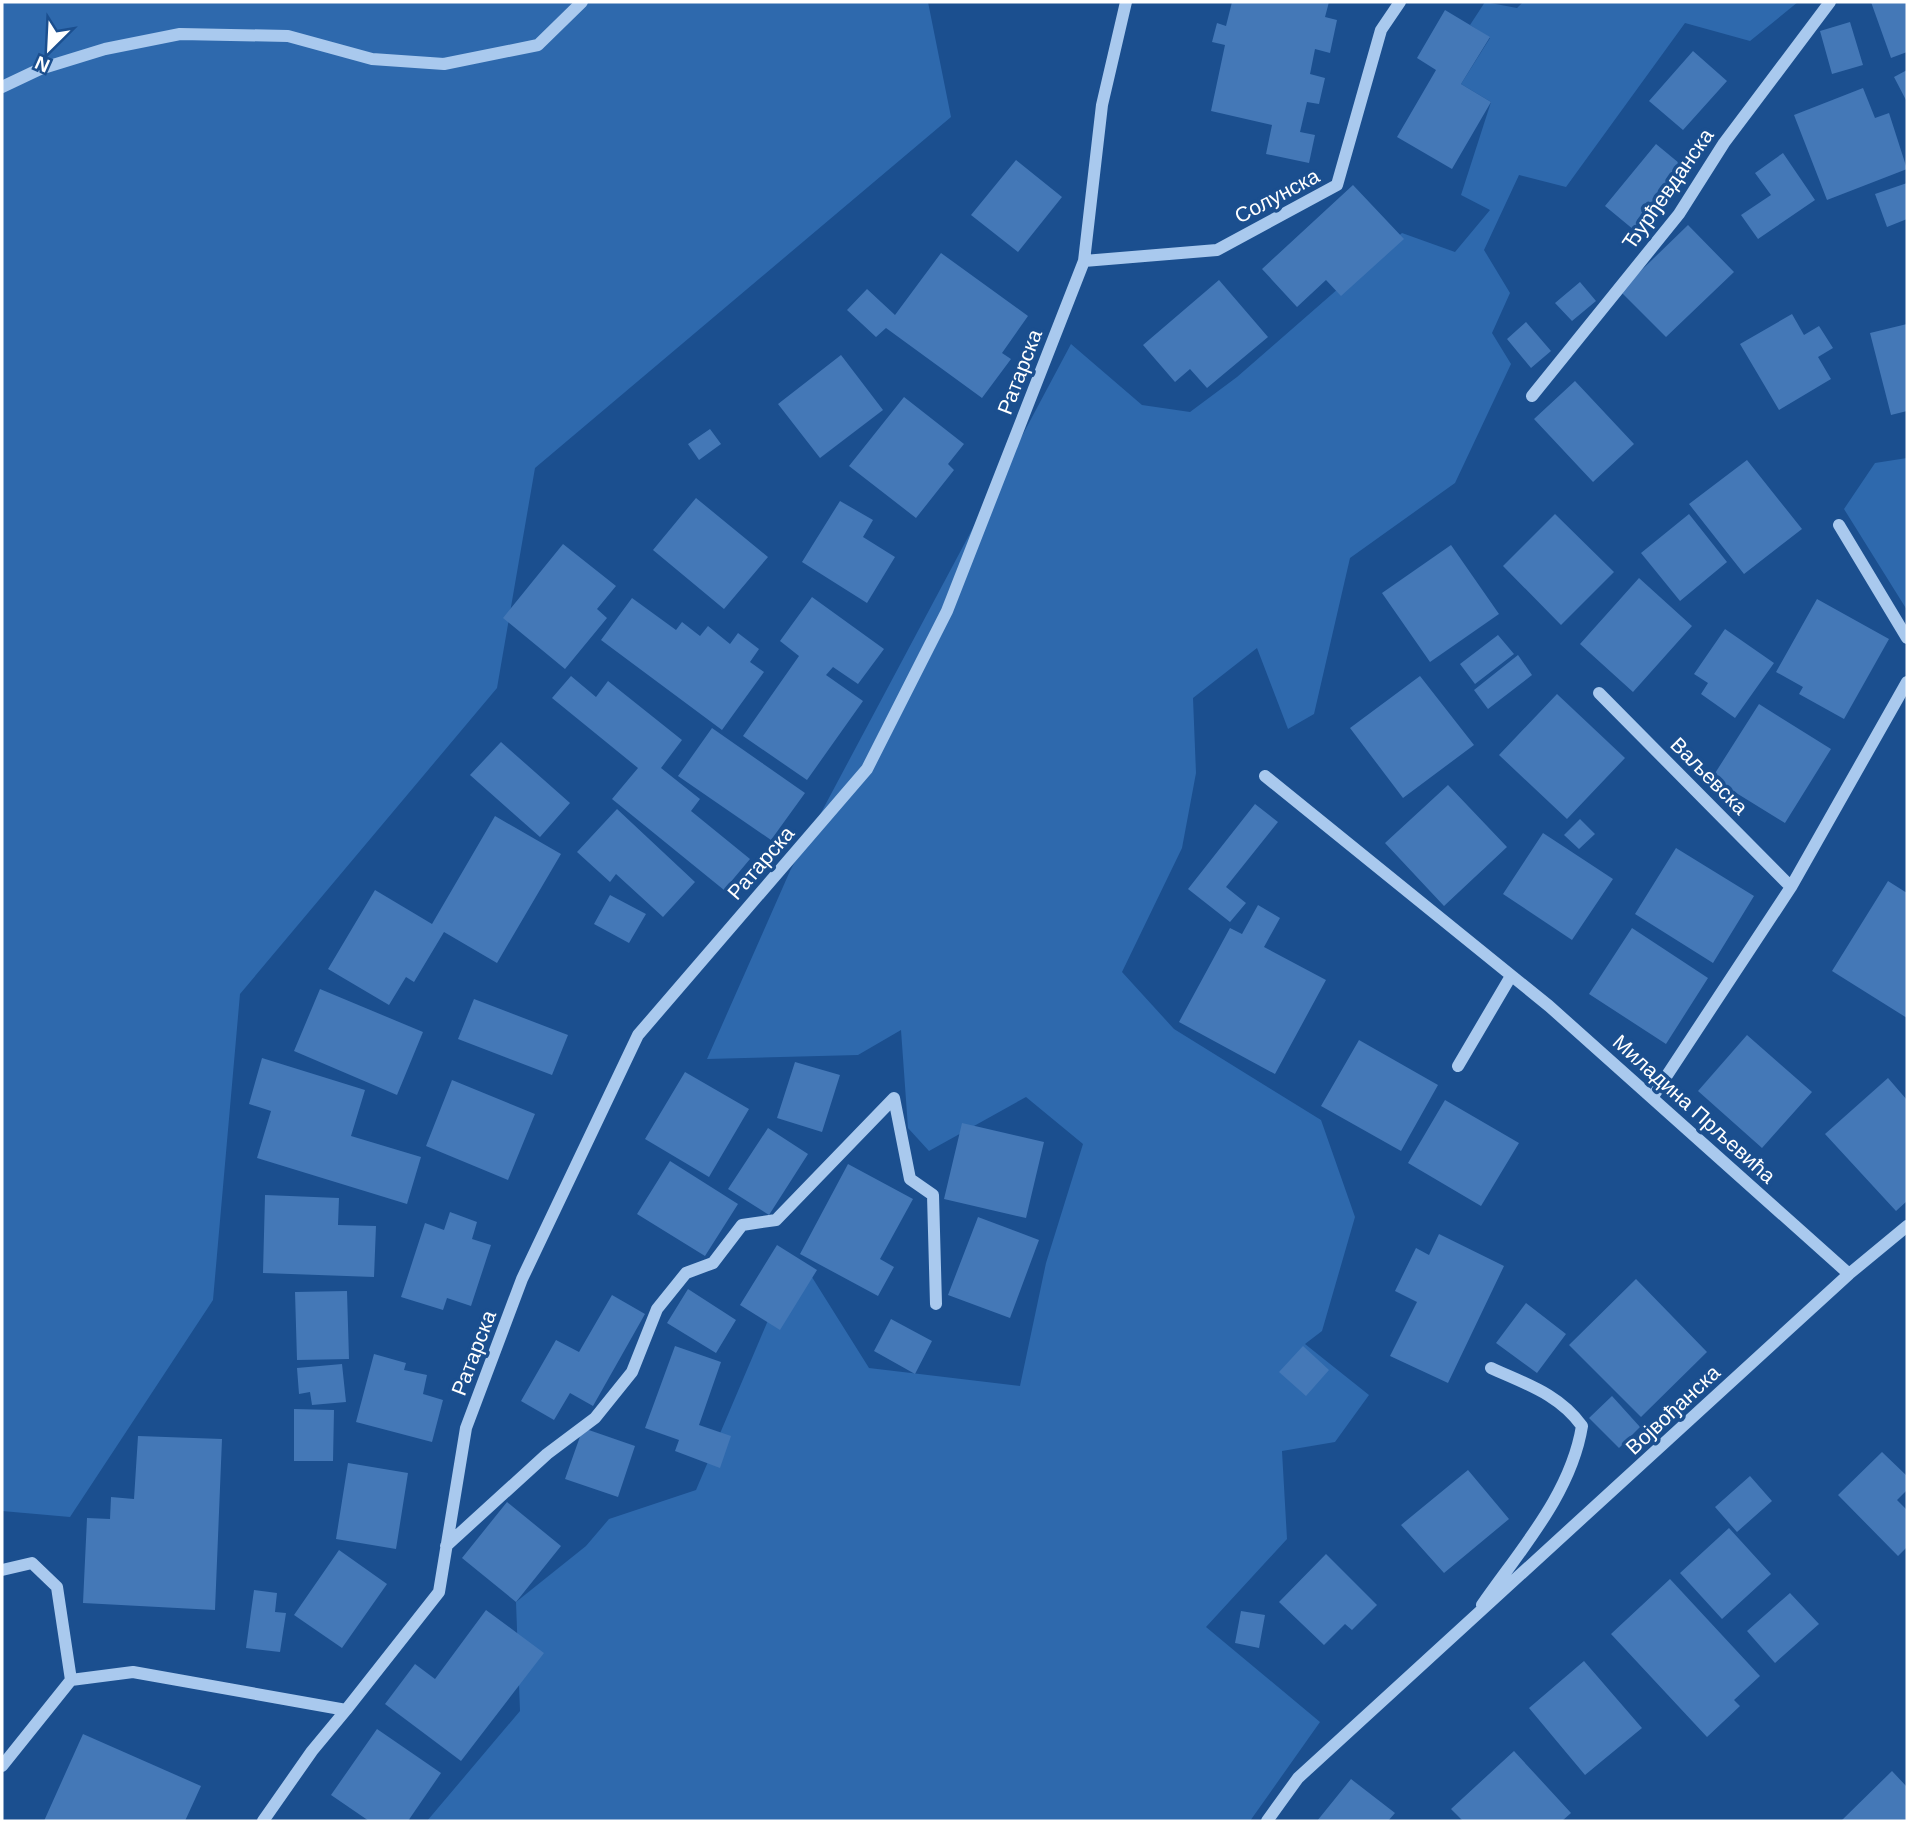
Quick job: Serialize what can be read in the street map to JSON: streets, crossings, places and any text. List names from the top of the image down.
{
  "streets": {
    "street": [
      "Ђурђевданска",
      "Солунска",
      "Ратарска",
      "Ваљевска",
      "Миладина Прљевића",
      "Војвођанска"
    ]
  },
  "crossings": [
    ["Солунска", "Ратарска"],
    ["Миладина Прљевића", "Војвођанска"]
  ],
  "north": "bottom left"
}
